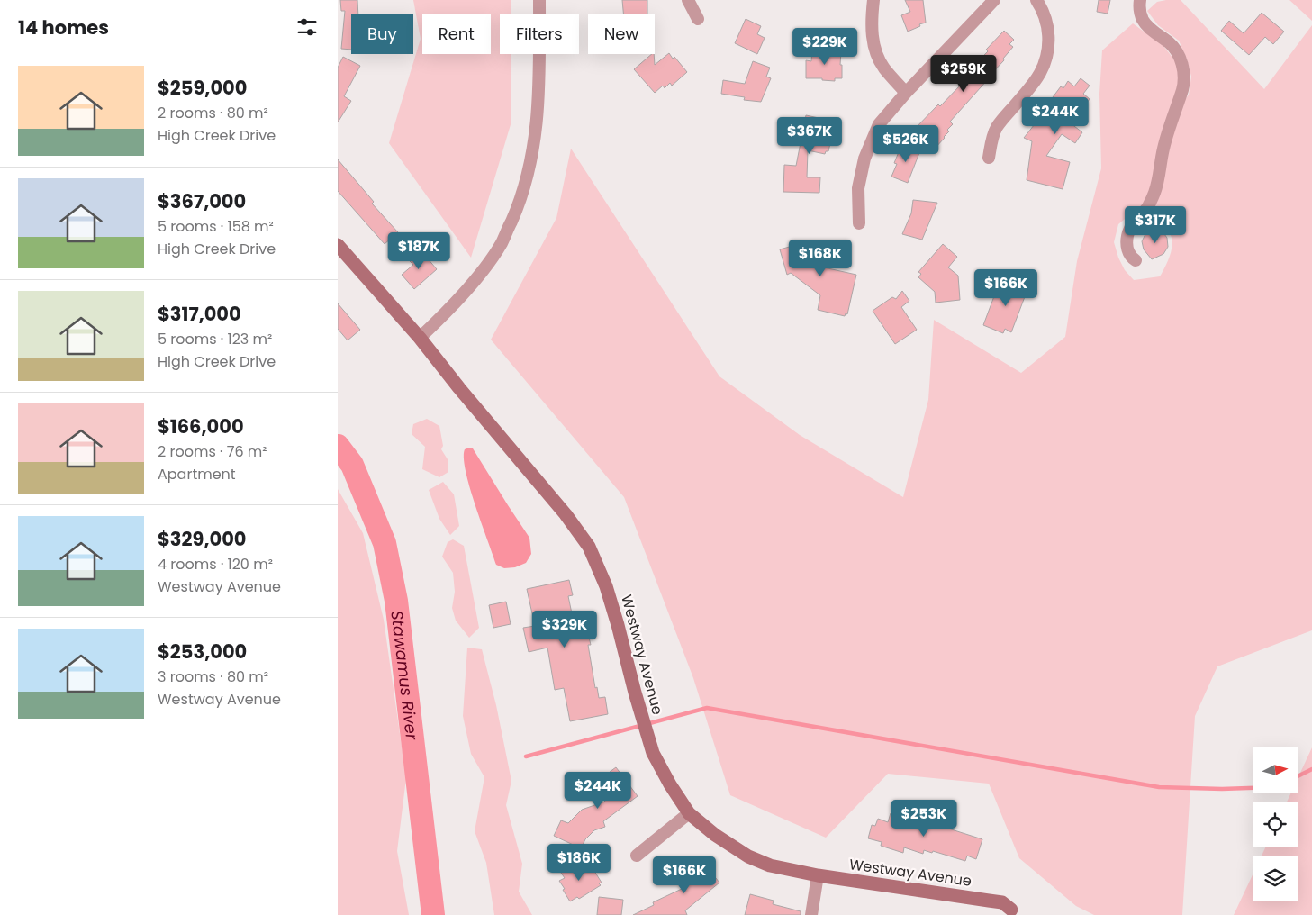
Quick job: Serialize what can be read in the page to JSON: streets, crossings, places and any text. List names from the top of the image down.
{
  "streets": {
    "street": ["Westway Avenue"]
  },
  "water": ["Stawamus River"],
  "north": "right",
  "page": {
    "heading": "14 homes",
    "chip": [
      "Buy",
      "Rent",
      "Filters",
      "New"
    ],
    "price": [
      "$229K",
      "$259K",
      "$244K",
      "$367K",
      "$526K",
      "$317K",
      "$187K",
      "$168K",
      "$166K",
      "$329K",
      "$244K",
      "$253K",
      "$186K",
      "$166K"
    ],
    "list": [
      {
        "name": "$259,000",
        "note": "2 rooms · 80 m² · High Creek Drive"
      },
      {
        "name": "$367,000",
        "note": "5 rooms · 158 m² · High Creek Drive"
      },
      {
        "name": "$317,000",
        "note": "5 rooms · 123 m² · High Creek Drive"
      },
      {
        "name": "$166,000",
        "note": "2 rooms · 76 m² · Apartment"
      },
      {
        "name": "$329,000",
        "note": "4 rooms · 120 m² · Westway Avenue"
      },
      {
        "name": "$253,000",
        "note": "3 rooms · 80 m² · Westway Avenue"
      }
    ]
  }
}
